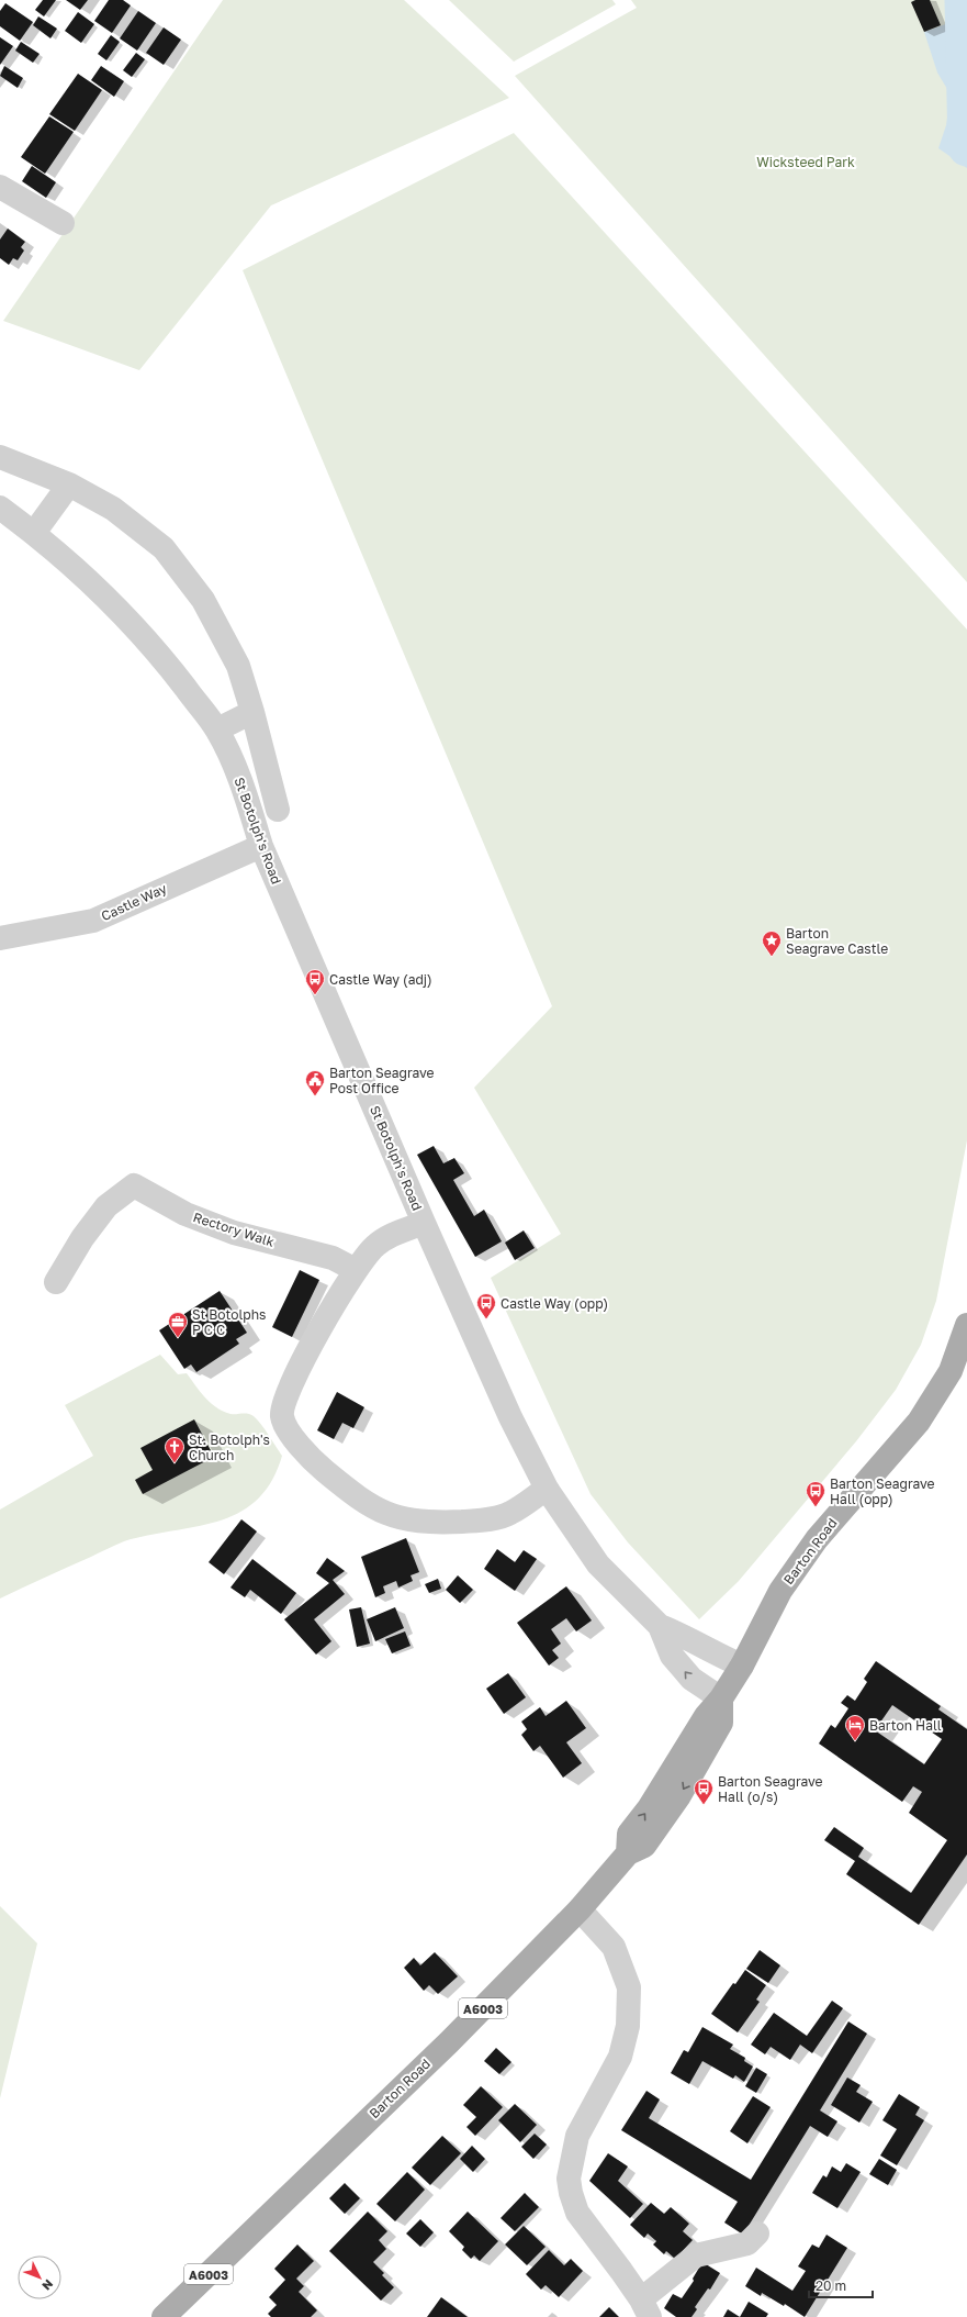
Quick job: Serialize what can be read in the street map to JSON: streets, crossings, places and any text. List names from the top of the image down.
{
  "streets": {
    "main road": ["Barton Road", "A6003"],
    "street": ["St Botolph's Road", "Castle Way", "Rectory Walk"]
  },
  "crossings": [
    ["St Botolph's Road", "Castle Way"],
    ["St Botolph's Road", "Barton Road"]
  ],
  "parks": ["Wicksteed Park"],
  "places": {
    "place": ["Barton Seagrave Castle"],
    "bus stop": [
      "Castle Way (adj)",
      "Castle Way (opp)",
      "Barton Seagrave Hall (opp)",
      "Barton Seagrave Hall (o/s)"
    ],
    "public building": ["Barton Seagrave Post Office"],
    "office": ["St Botolphs P C C"],
    "church": ["St. Botolph's Church"],
    "hotel": ["Barton Hall"]
  },
  "scale_bar": "20 m",
  "north": "bottom right"
}
